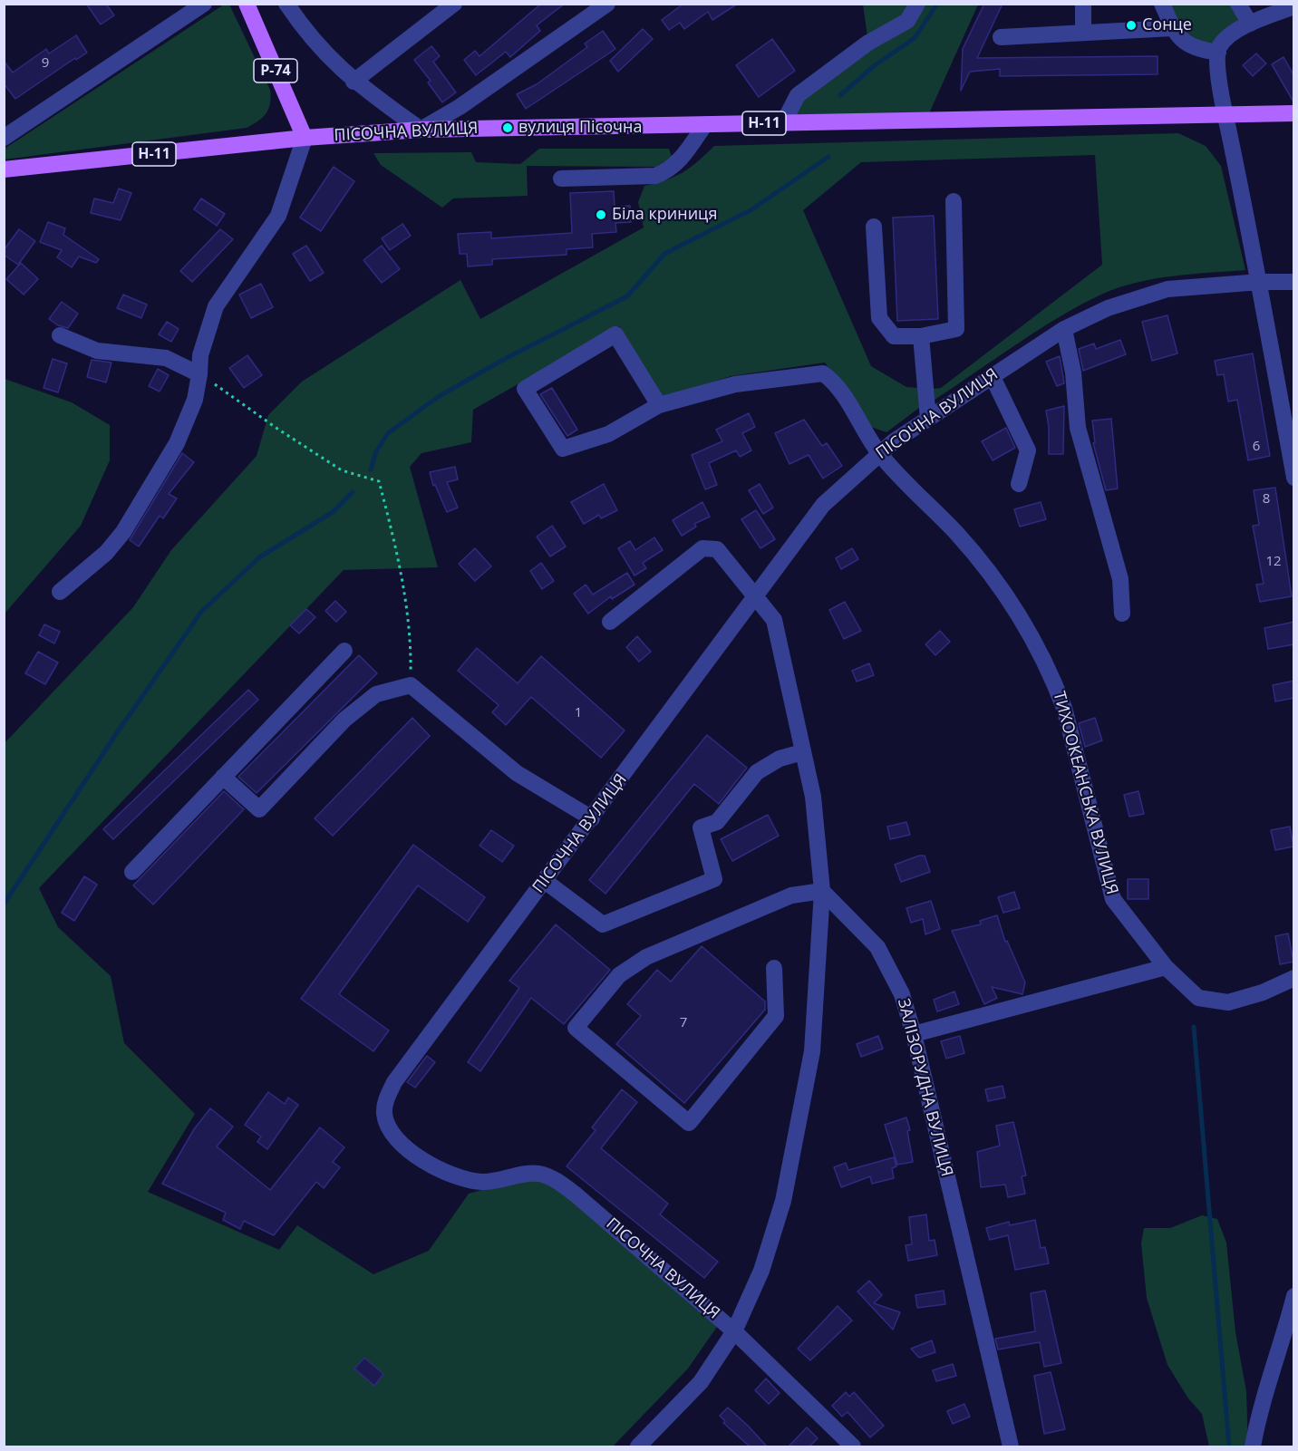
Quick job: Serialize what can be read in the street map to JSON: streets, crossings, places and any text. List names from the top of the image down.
{
  "streets": {
    "main road": ["Р-74", "Н-11", "ПІСОЧНА ВУЛИЦЯ"],
    "street": ["ТИХООКЕАНСЬКА ВУЛИЦЯ", "ЗАЛІЗОРУДНА ВУЛИЦЯ"]
  },
  "crossings": [
    ["Р-74", "ПІСОЧНА ВУЛИЦЯ"],
    ["Н-11", "ПІСОЧНА ВУЛИЦЯ"],
    ["ПІСОЧНА ВУЛИЦЯ", "ТИХООКЕАНСЬКА ВУЛИЦЯ"]
  ],
  "places": ["Сонце", "вулиця Пісочна", "Біла криниця"],
  "house_numbers": [
    "9",
    "6",
    "8",
    "12",
    "1",
    "7"
  ]
}
